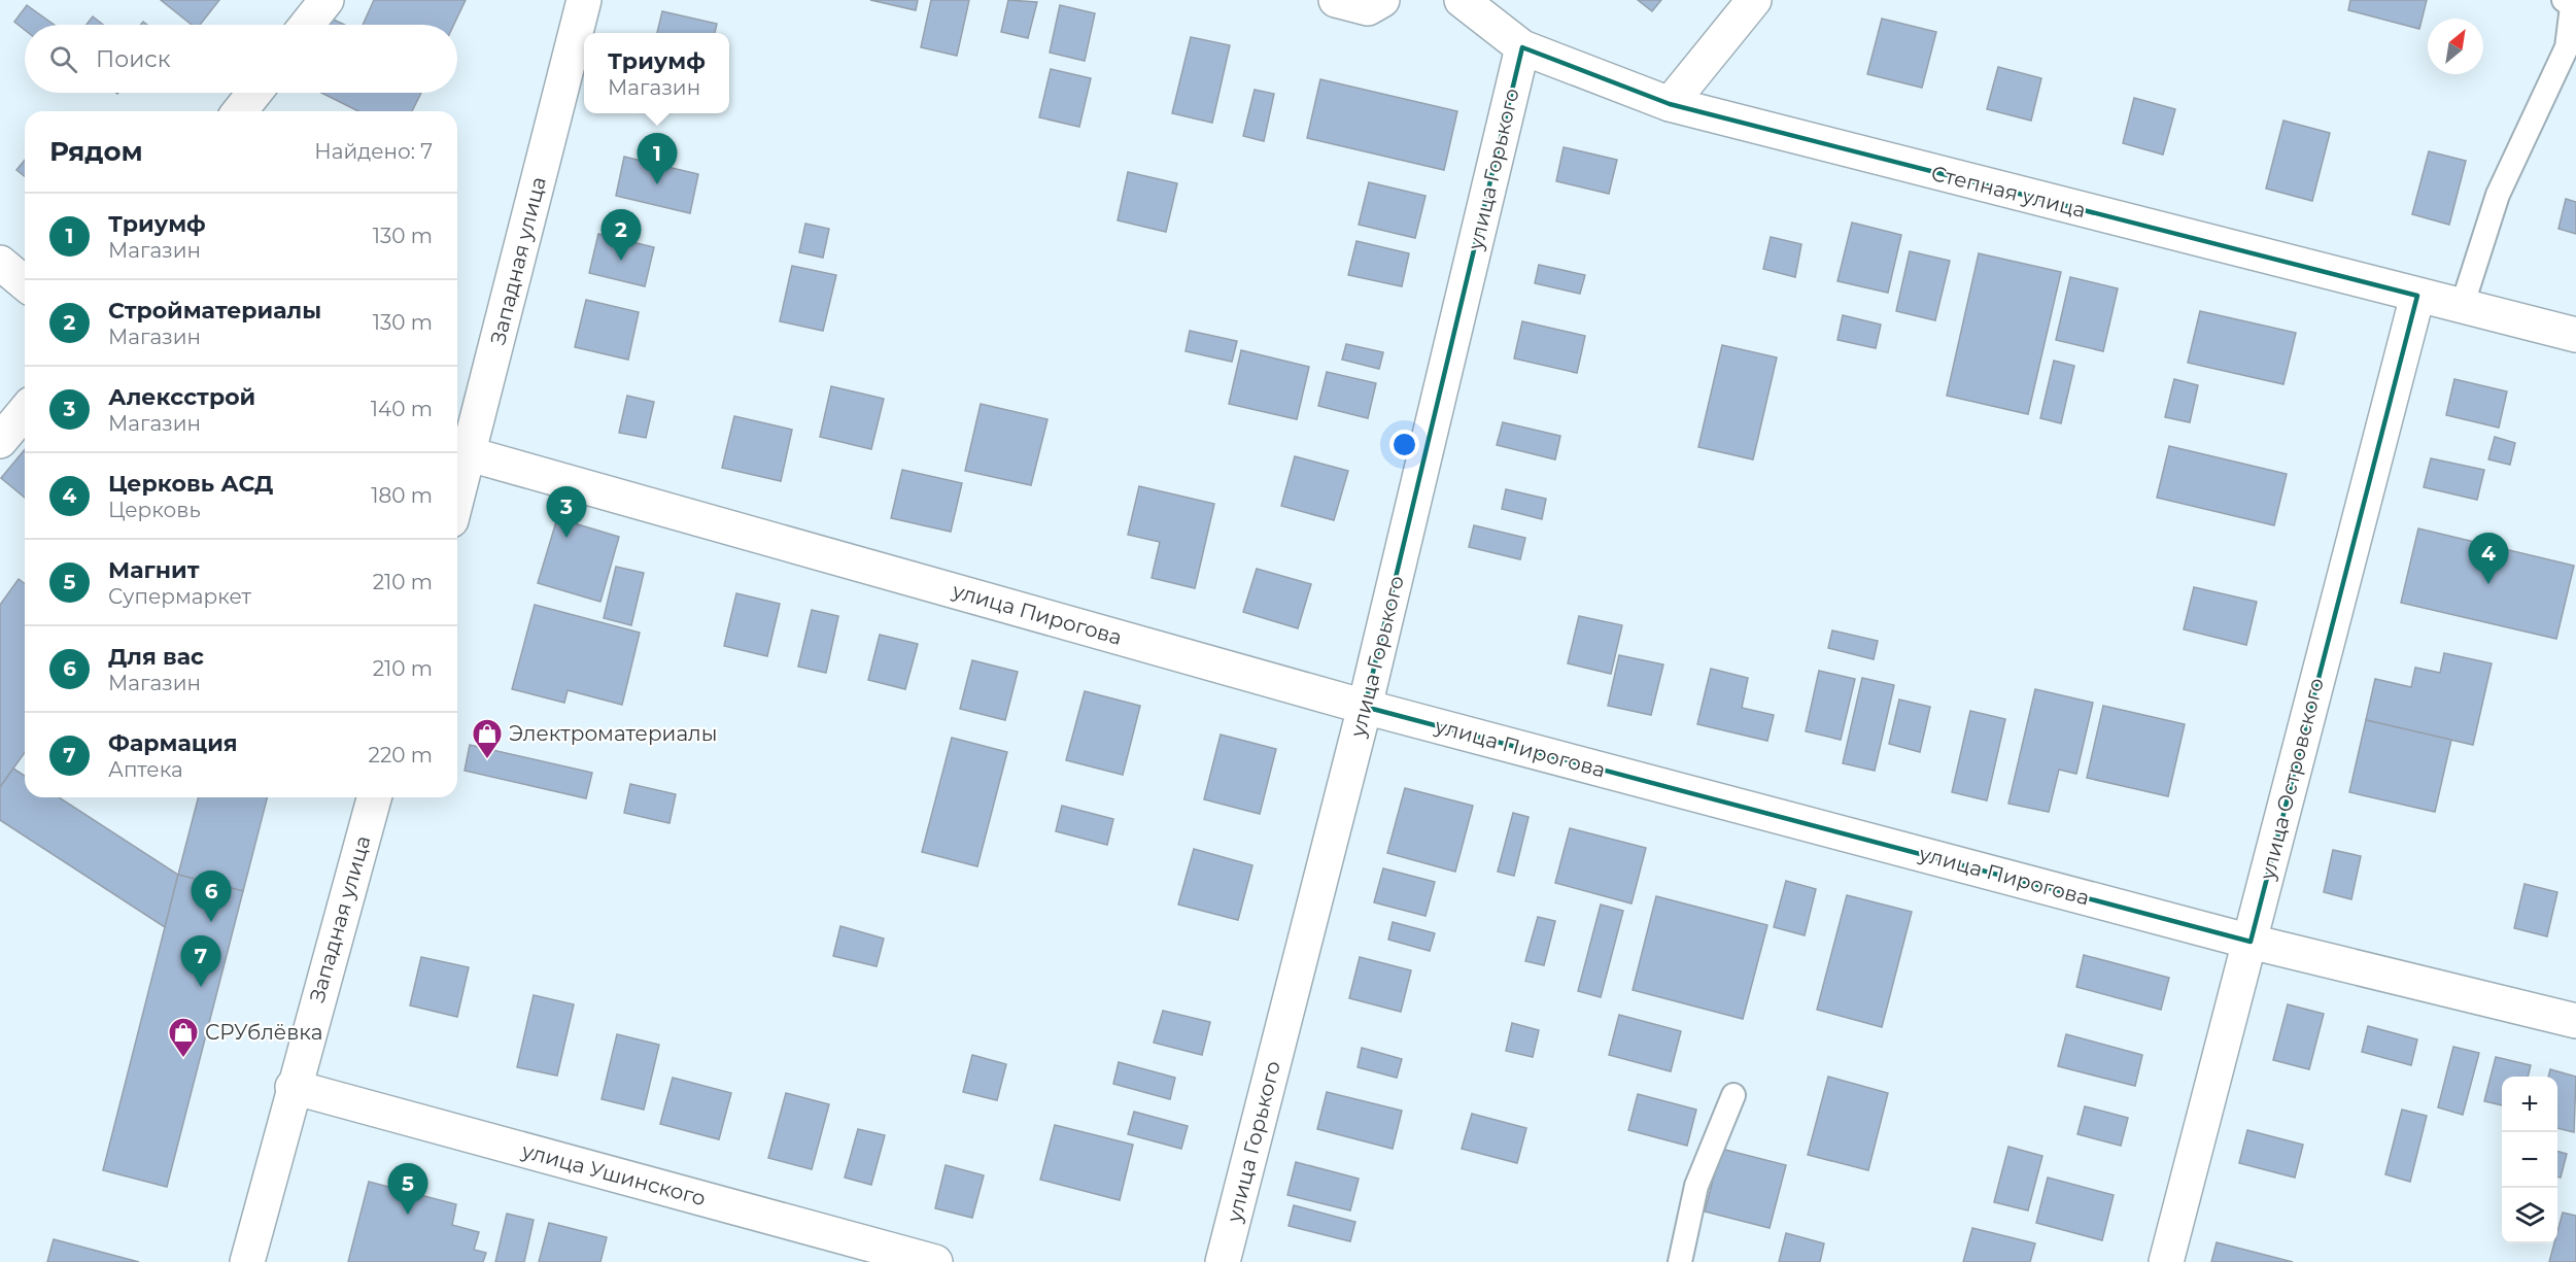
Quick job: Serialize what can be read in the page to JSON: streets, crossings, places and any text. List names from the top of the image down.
{
  "streets": {
    "street": [
      "улица Горького",
      "Степная улица",
      "Западная улица",
      "улица Пирогова",
      "улица Островского",
      "улица Ушинского"
    ]
  },
  "crossings": [
    ["улица Горького", "Степная улица"],
    ["улица Горького", "улица Пирогова"],
    ["Степная улица", "улица Островского"],
    ["Западная улица", "улица Пирогова"],
    ["Западная улица", "улица Ушинского"],
    ["улица Пирогова", "улица Островского"]
  ],
  "places": {
    "shop": ["Электроматериалы", "СРУблёвка"]
  },
  "north": "top right",
  "page": {
    "search": "Поиск",
    "popup": ["Триумф", "Магазин"],
    "heading": ["Рядом", "Найдено: 7"],
    "pins": [
      "1",
      "2",
      "3",
      "4",
      "6",
      "7",
      "5"
    ],
    "list": [
      {
        "mark": "1",
        "name": "Триумф",
        "note": "Магазин",
        "value": "130 m"
      },
      {
        "mark": "2",
        "name": "Стройматериалы",
        "note": "Магазин",
        "value": "130 m"
      },
      {
        "mark": "3",
        "name": "Алексстрой",
        "note": "Магазин",
        "value": "140 m"
      },
      {
        "mark": "4",
        "name": "Церковь АСД",
        "note": "Церковь",
        "value": "180 m"
      },
      {
        "mark": "5",
        "name": "Магнит",
        "note": "Супермаркет",
        "value": "210 m"
      },
      {
        "mark": "6",
        "name": "Для вас",
        "note": "Магазин",
        "value": "210 m"
      },
      {
        "mark": "7",
        "name": "Фармация",
        "note": "Аптека",
        "value": "220 m"
      }
    ],
    "map_buttons": ["+", "−"]
  }
}
